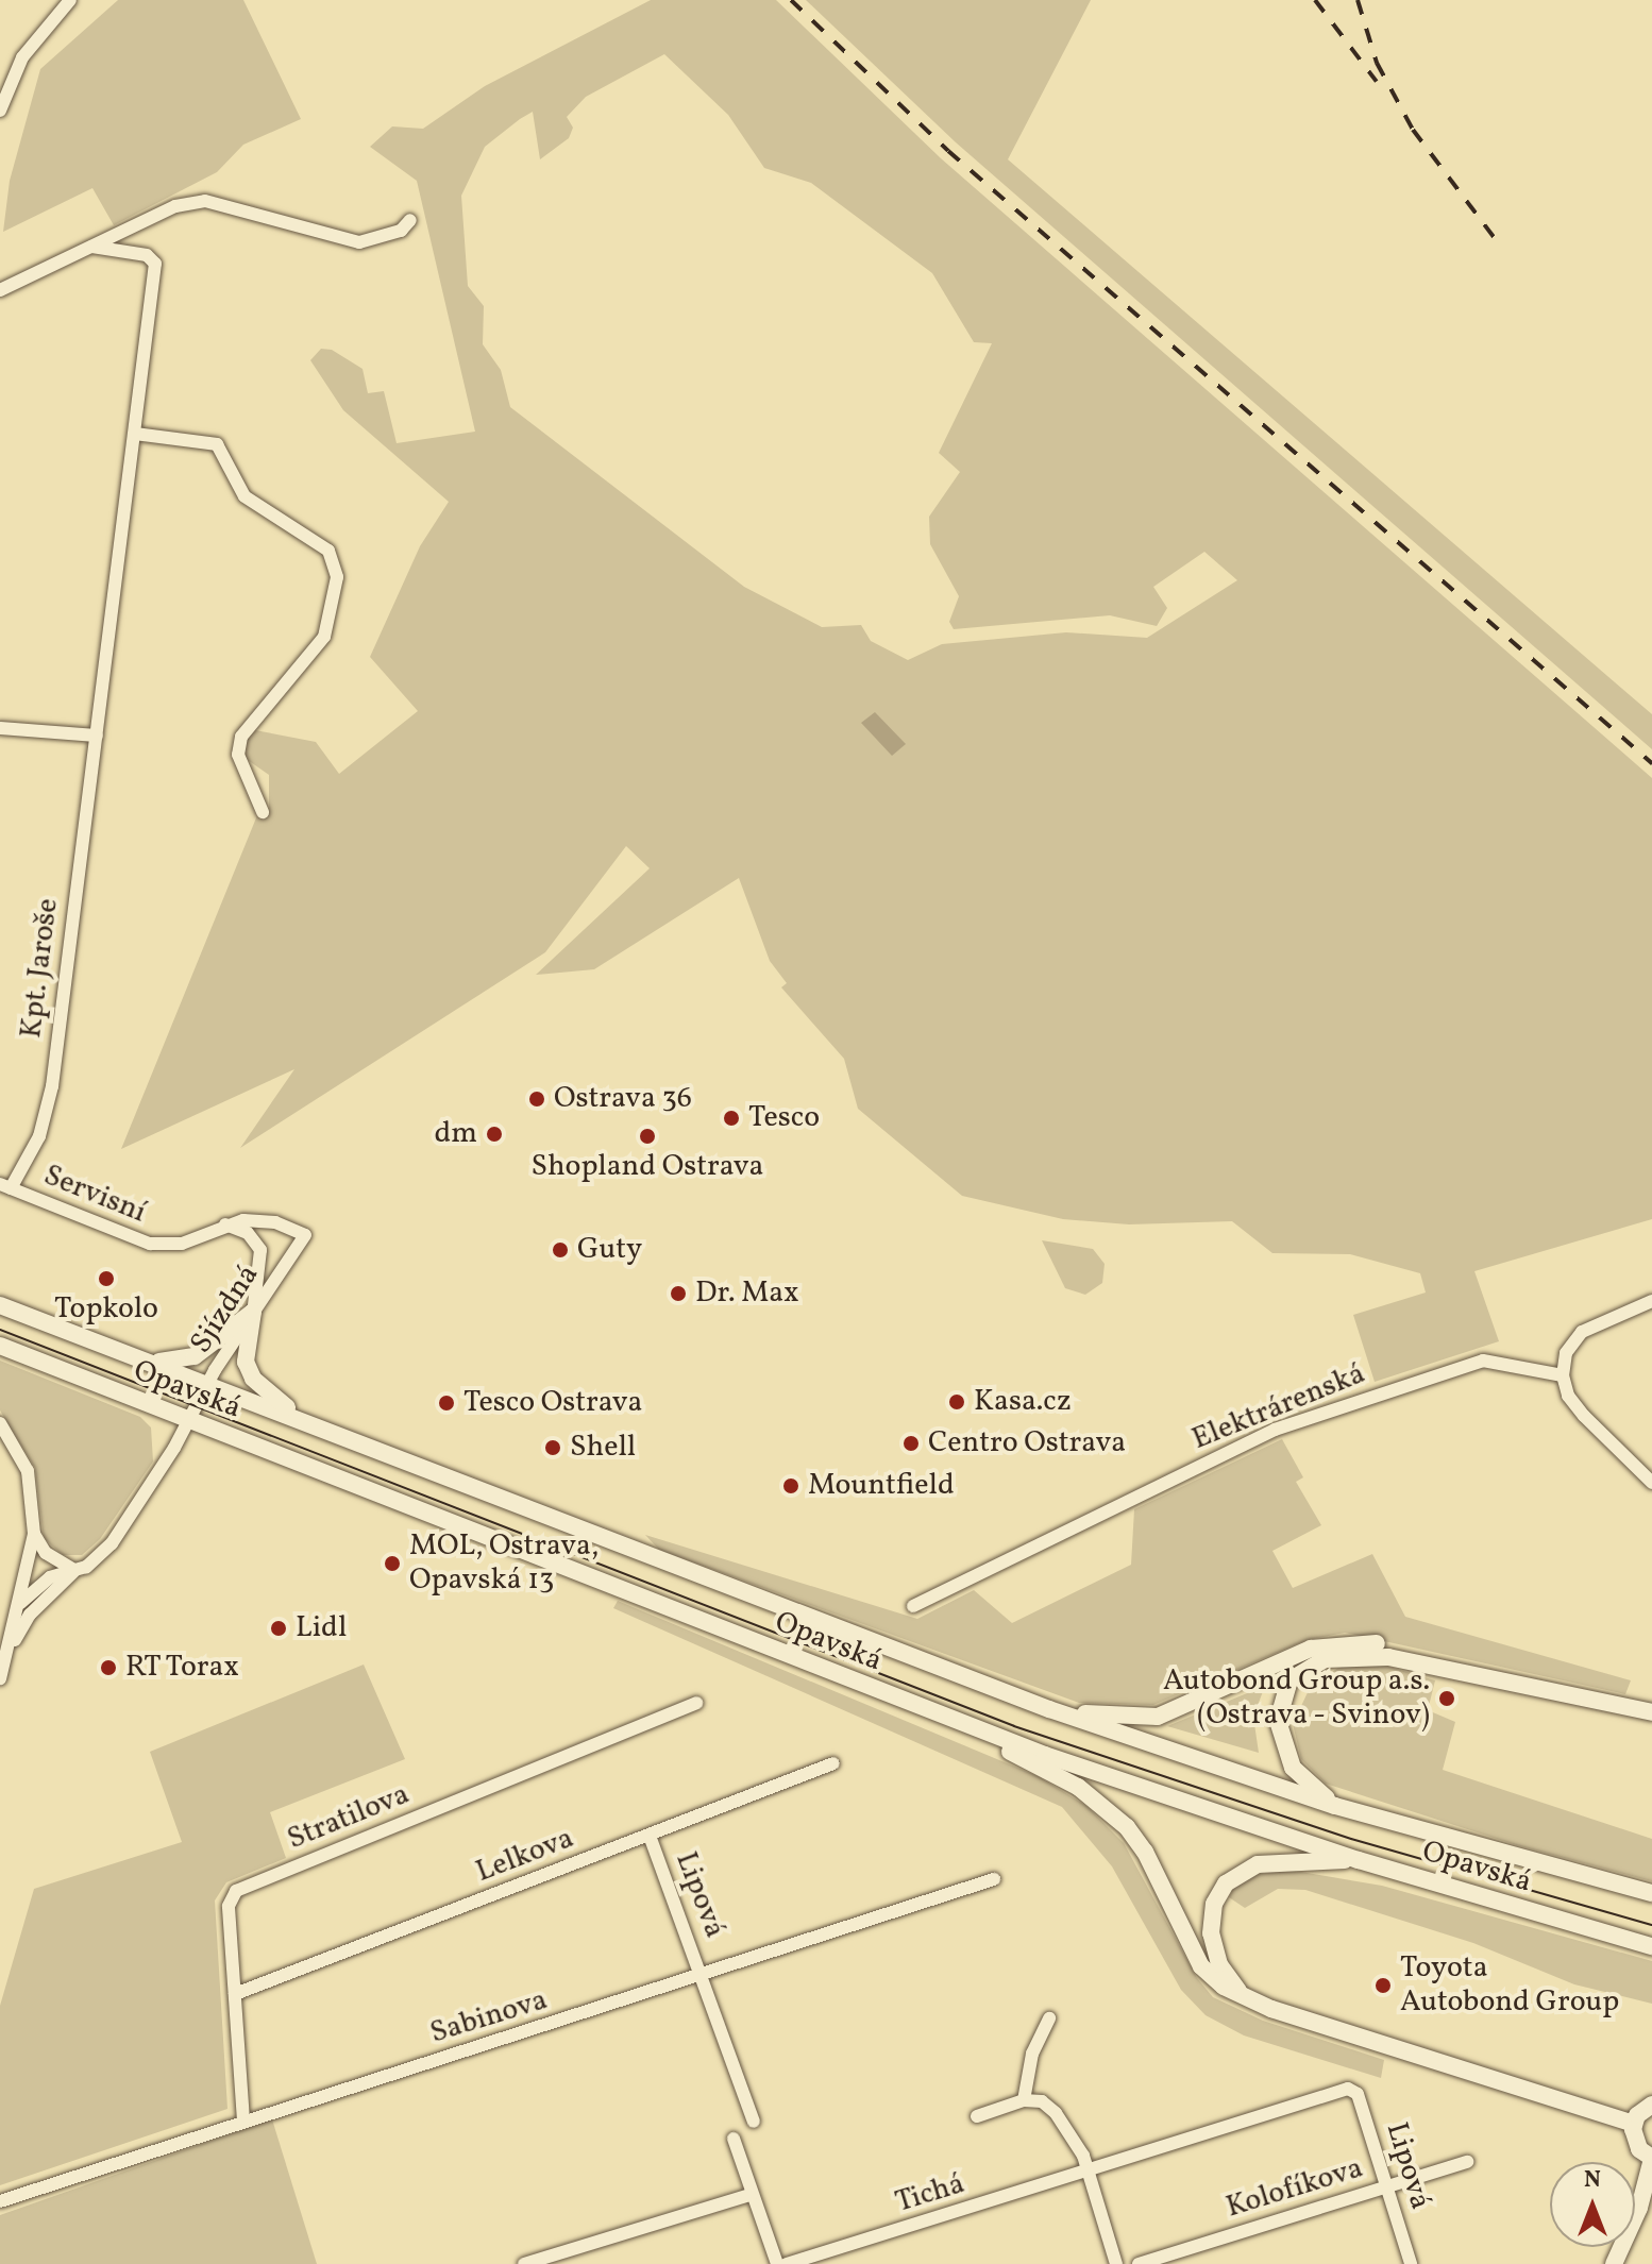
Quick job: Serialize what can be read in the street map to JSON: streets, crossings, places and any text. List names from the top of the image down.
{
  "streets": {
    "main road": ["Opavská"],
    "street": [
      "Kpt. Jaroše",
      "Servisní",
      "Sjízdná",
      "Elektrárenská",
      "Stratilova",
      "Lelkova",
      "Lipová",
      "Sabinova",
      "Kolofíkova",
      "Tichá"
    ]
  },
  "crossings": [
    ["Kpt. Jaroše", "Servisní"],
    ["Servisní", "Sjízdná"],
    ["Sjízdná", "Opavská"],
    ["Stratilova", "Lelkova"],
    ["Stratilova", "Sabinova"],
    ["Lelkova", "Lipová"],
    ["Lipová", "Sabinova"],
    ["Lipová", "Kolofíkova"],
    ["Lipová", "Tichá"]
  ],
  "places": [
    "Ostrava 36",
    "Tesco",
    "dm",
    "Shopland Ostrava",
    "Guty",
    "Topkolo",
    "Dr. Max",
    "Kasa.cz",
    "Tesco Ostrava",
    "Centro Ostrava",
    "Shell",
    "Mountfield",
    "MOL, Ostrava, Opavská 13",
    "Lidl",
    "RT Torax",
    "Autobond Group a.s. (Ostrava - Svinov)",
    "Toyota Autobond Group"
  ],
  "north": "top"
}
